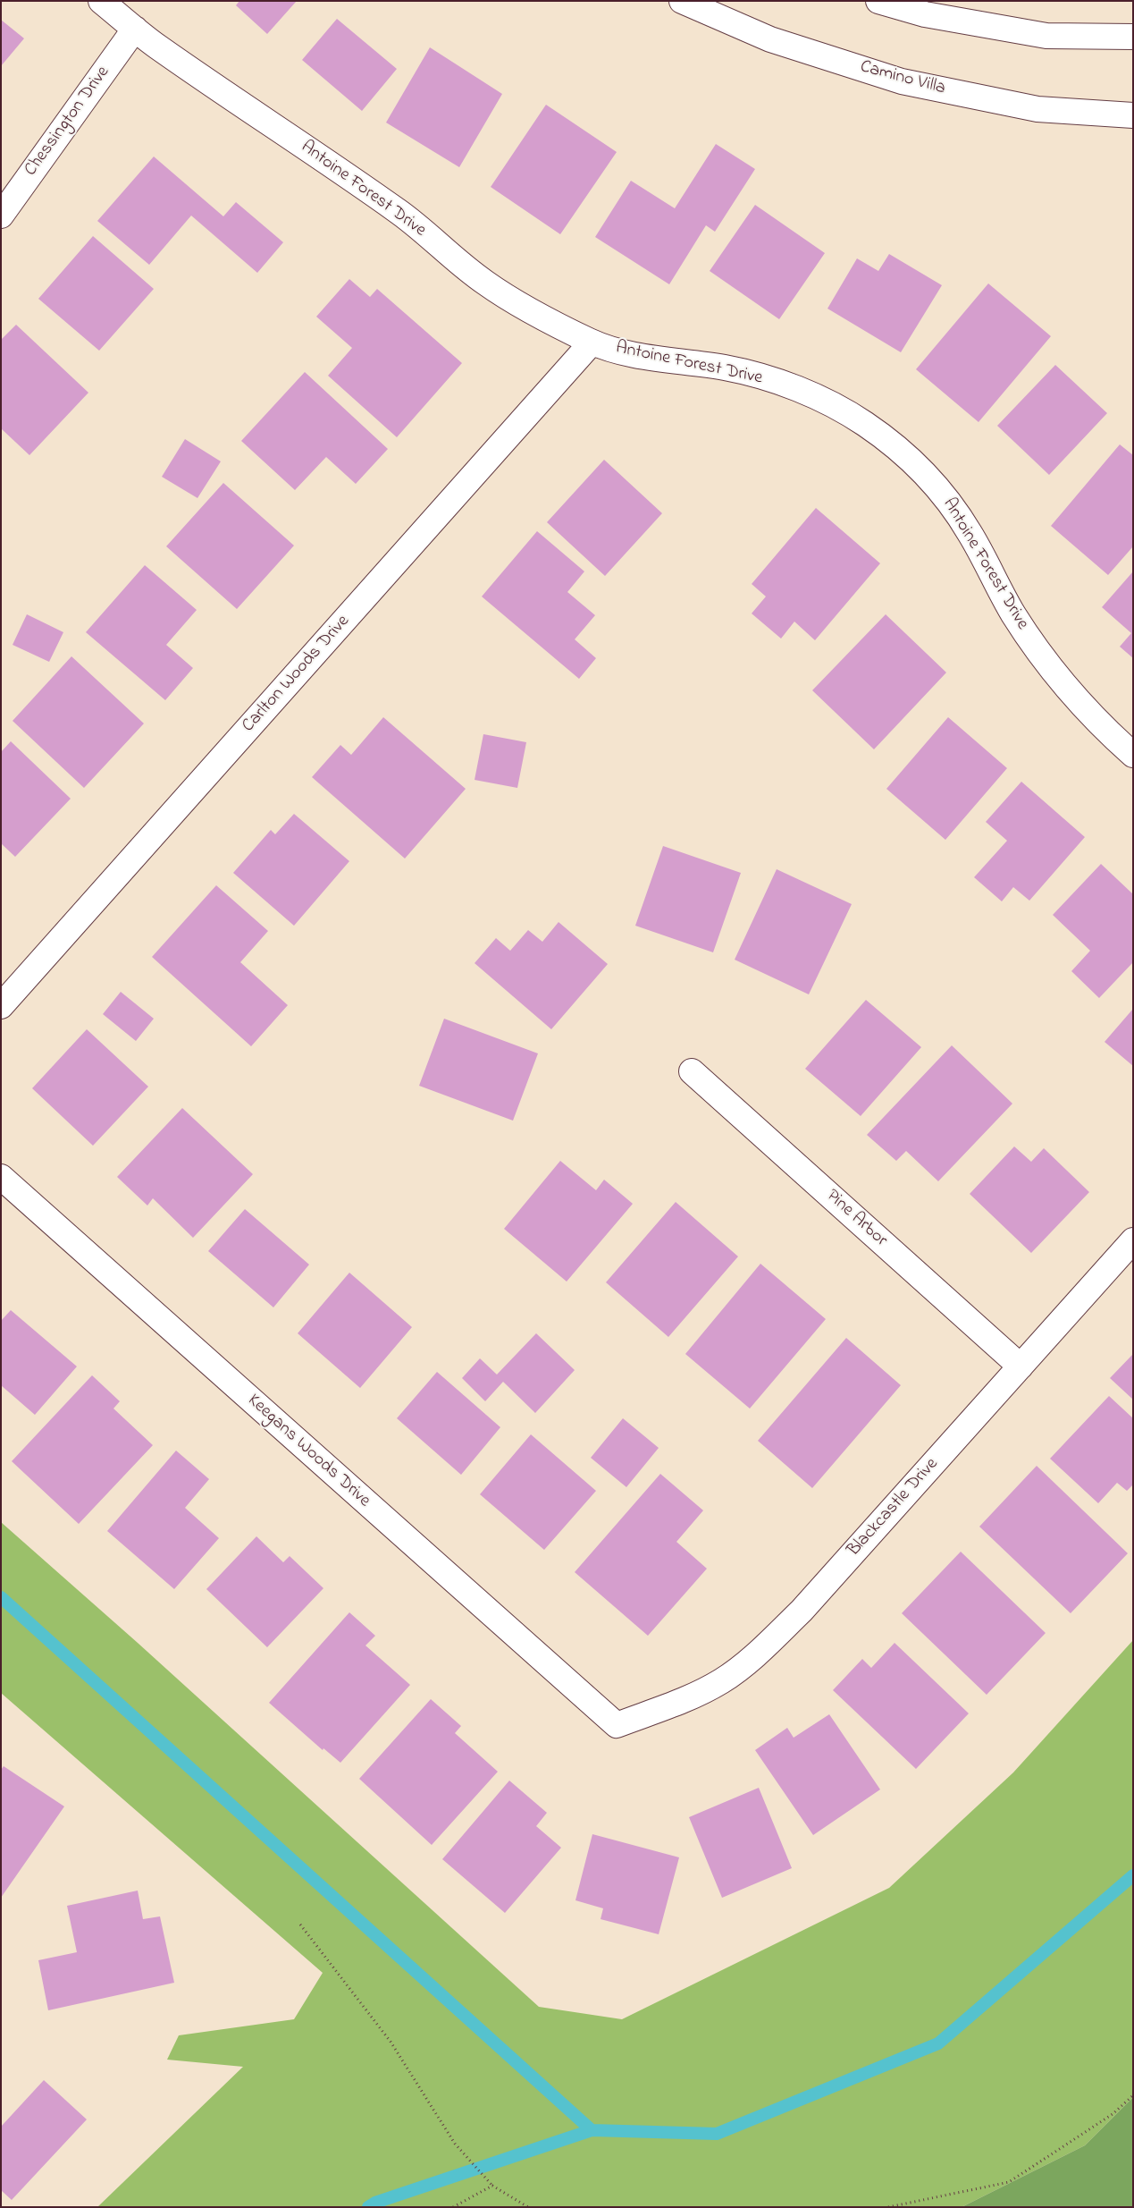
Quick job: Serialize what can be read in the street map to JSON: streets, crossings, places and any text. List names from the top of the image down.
{
  "streets": {
    "street": [
      "Camino Villa",
      "Chessington Drive",
      "Antoine Forest Drive",
      "Carlton Woods Drive",
      "Pine Arbor",
      "Keegans Woods Drive",
      "Blackcastle Drive"
    ]
  },
  "crossings": [
    ["Chessington Drive", "Antoine Forest Drive"],
    ["Antoine Forest Drive", "Carlton Woods Drive"],
    ["Pine Arbor", "Blackcastle Drive"],
    ["Keegans Woods Drive", "Blackcastle Drive"]
  ]
}
